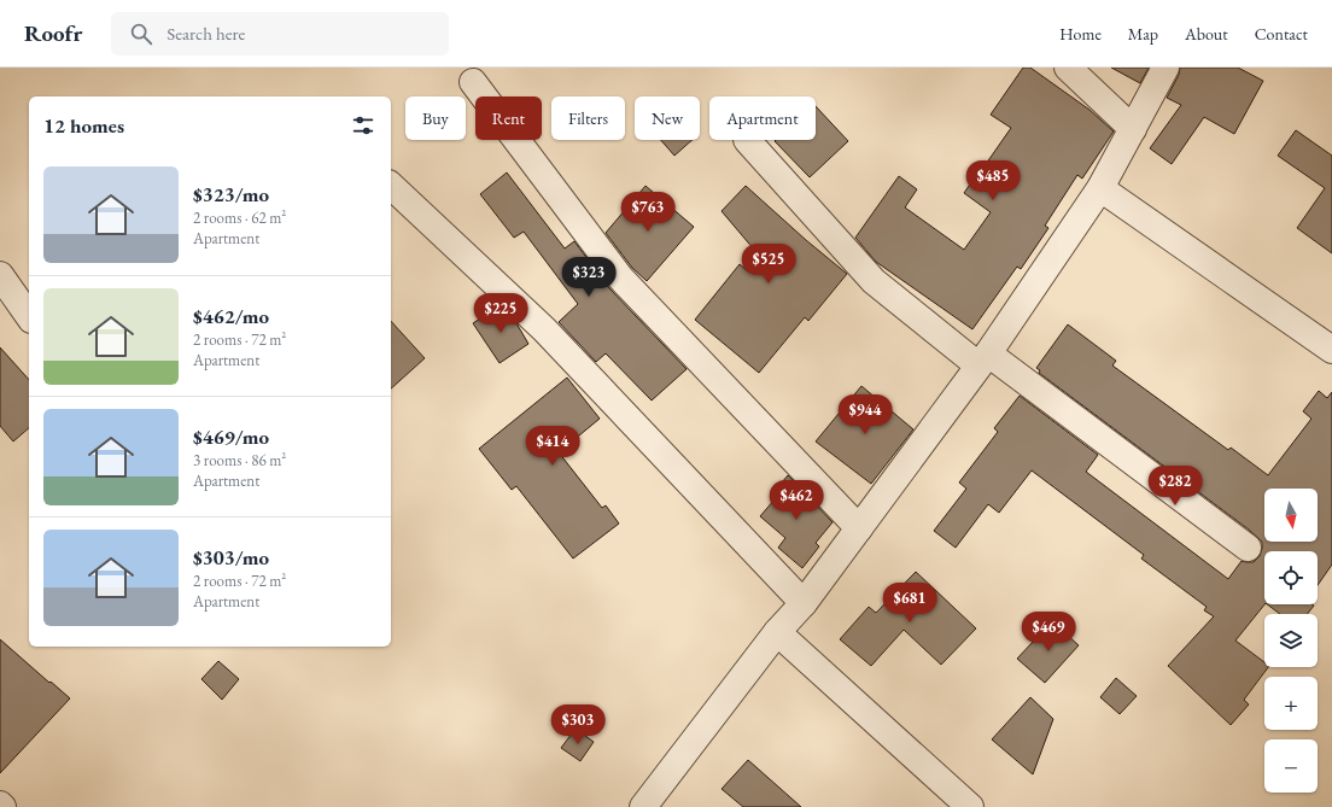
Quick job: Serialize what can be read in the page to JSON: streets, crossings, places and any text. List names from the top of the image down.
{
  "north": "bottom",
  "page": {
    "header": "Roofr",
    "search": "Search here",
    "nav": [
      "Home",
      "Map",
      "About",
      "Contact"
    ],
    "chip": [
      "Buy",
      "Rent",
      "Filters",
      "New",
      "Apartment"
    ],
    "heading": "12 homes",
    "list": [
      {
        "name": "$323/mo",
        "note": "2 rooms · 62 m² · Apartment"
      },
      {
        "name": "$462/mo",
        "note": "2 rooms · 72 m² · Apartment"
      },
      {
        "name": "$469/mo",
        "note": "3 rooms · 86 m² · Apartment"
      },
      {
        "name": "$303/mo",
        "note": "2 rooms · 72 m² · Apartment"
      }
    ],
    "price": [
      "$485",
      "$763",
      "$525",
      "$323",
      "$225",
      "$944",
      "$414",
      "$282",
      "$462",
      "$681",
      "$469",
      "$303"
    ],
    "map_buttons": ["+", "−"]
  }
}
